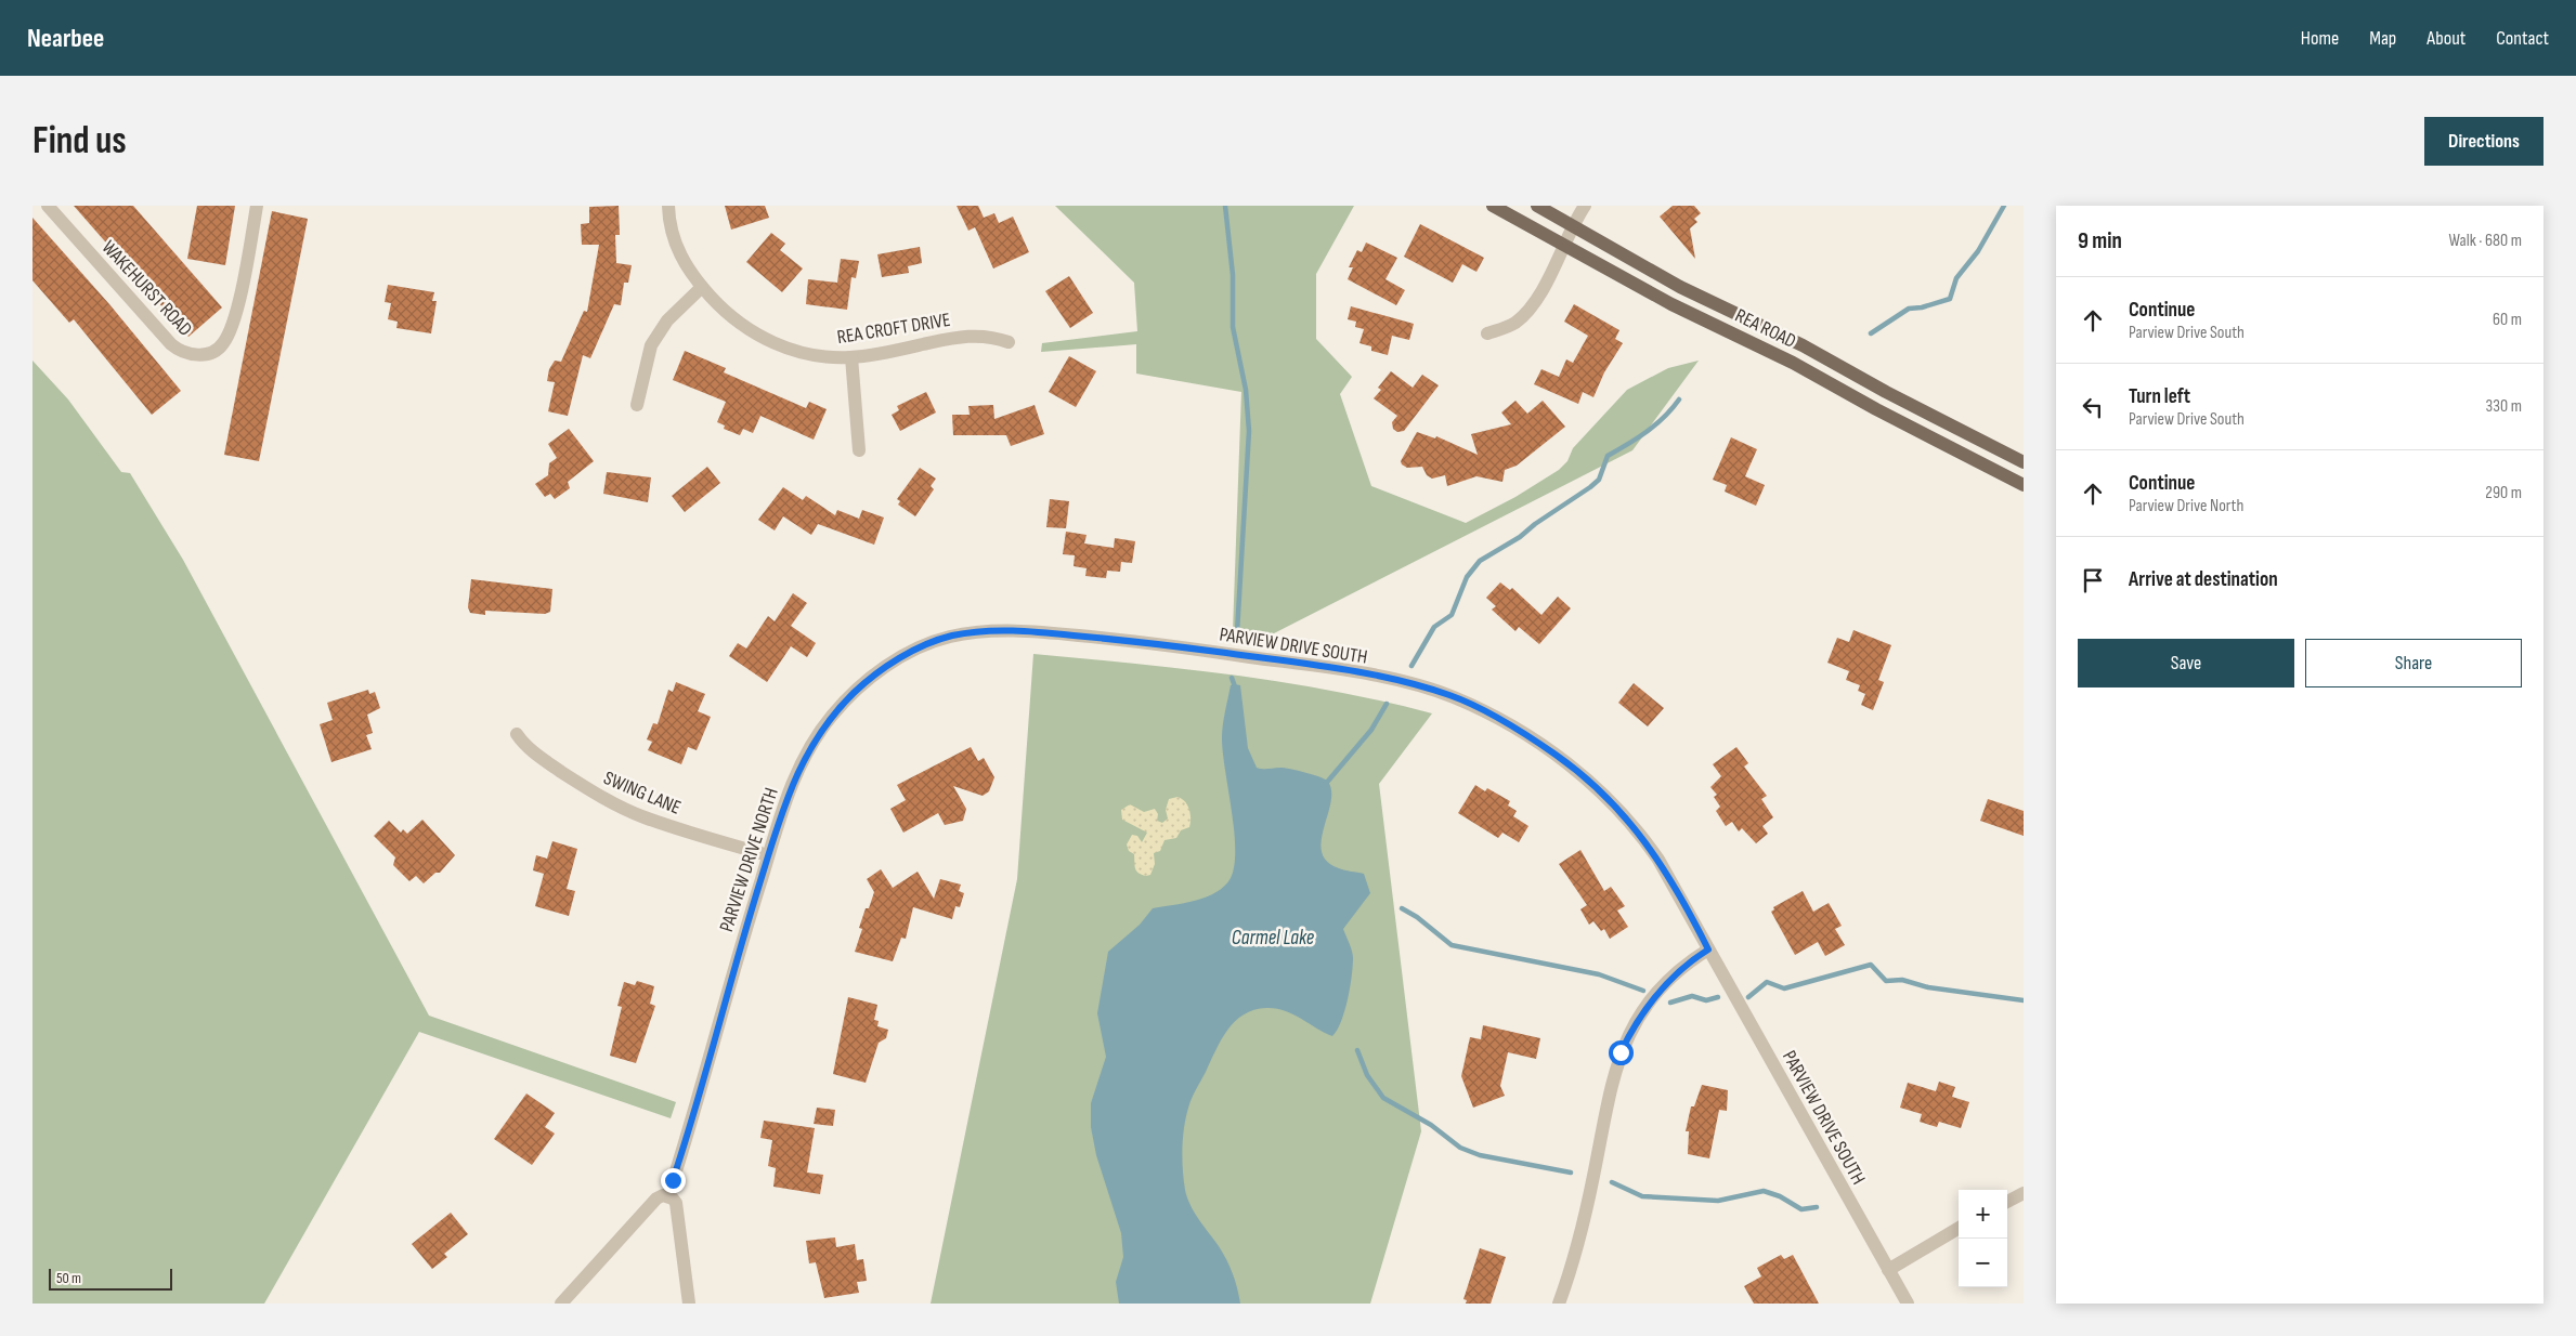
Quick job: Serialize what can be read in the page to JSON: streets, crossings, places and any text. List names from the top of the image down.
{
  "streets": {
    "main road": ["REA ROAD"],
    "street": [
      "WAKEHURST ROAD",
      "REA CROFT DRIVE",
      "PARVIEW DRIVE SOUTH",
      "SWING LANE",
      "PARVIEW DRIVE NORTH"
    ]
  },
  "crossings": [
    ["PARVIEW DRIVE SOUTH", "PARVIEW DRIVE NORTH"],
    ["SWING LANE", "PARVIEW DRIVE NORTH"]
  ],
  "water": ["Carmel Lake"],
  "scale_bar": "50 m",
  "page": {
    "header": "Nearbee",
    "nav": [
      "Home",
      "Map",
      "About",
      "Contact"
    ],
    "buttons": [
      "Directions",
      ["Save", "Share"]
    ],
    "title": "Find us",
    "heading": ["9 min", "Walk · 680 m"],
    "list": [
      ["Continue", "Parview Drive South", "60 m"],
      ["Turn left", "Parview Drive South", "330 m"],
      ["Continue", "Parview Drive North", "290 m"],
      "Arrive at destination"
    ],
    "map_buttons": ["+", "−"],
    "scale": "50 m"
  }
}
